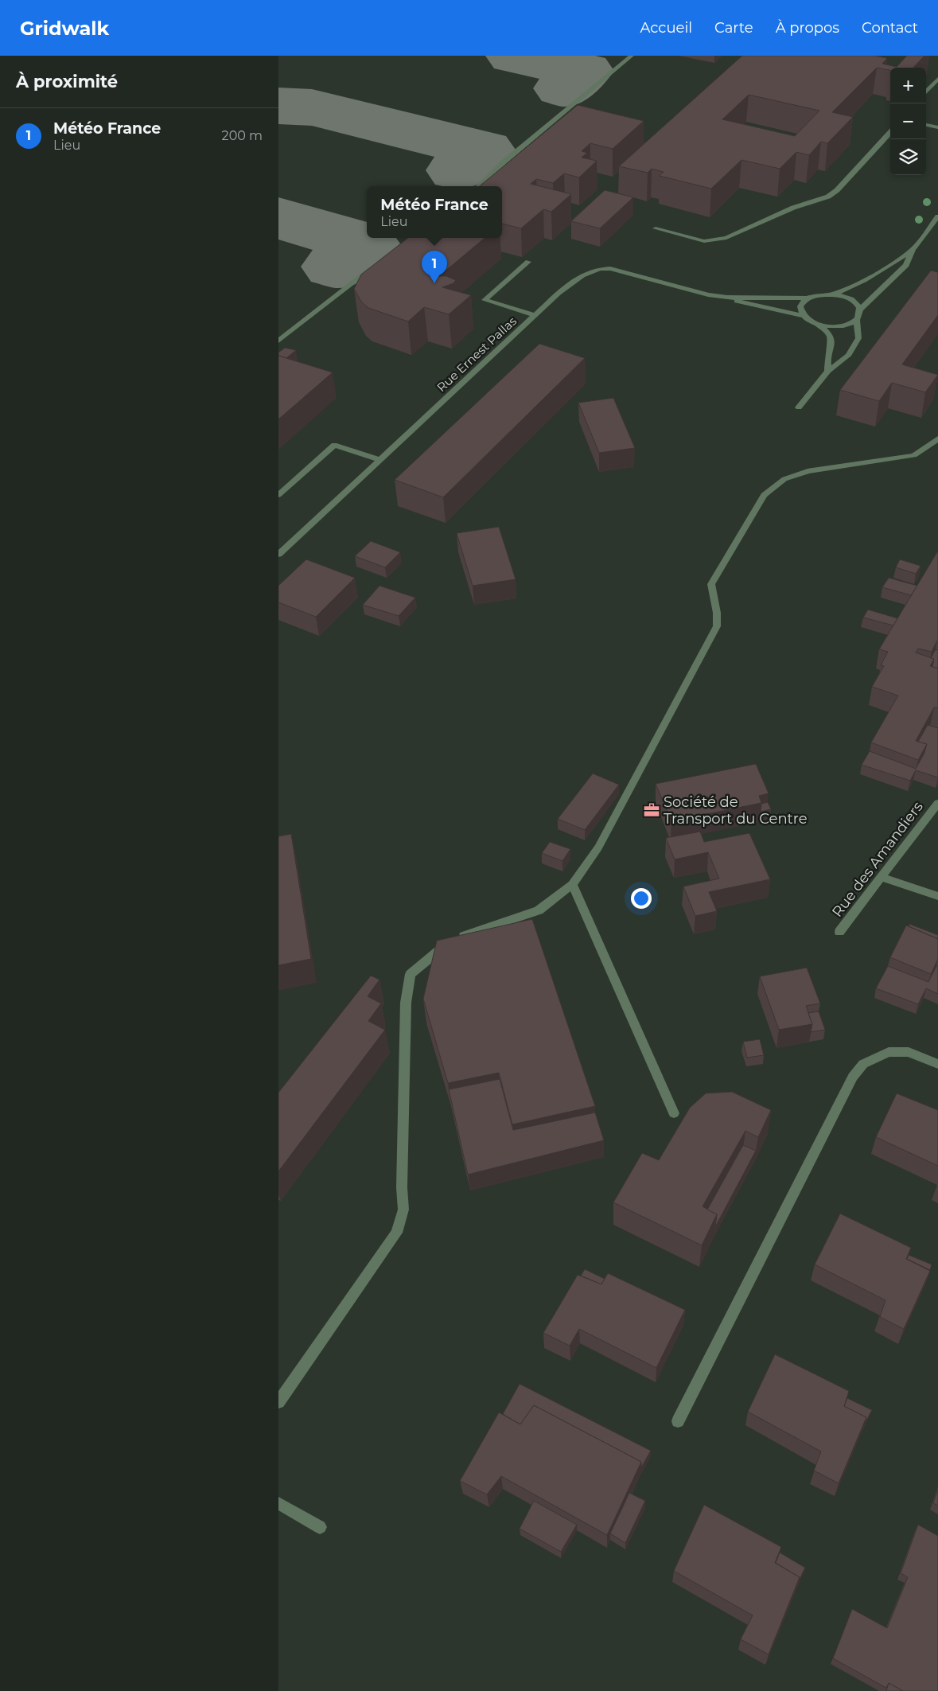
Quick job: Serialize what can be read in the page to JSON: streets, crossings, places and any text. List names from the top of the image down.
{
  "streets": {
    "street": ["Rue Ernest Pallas", "Rue des Amandiers"]
  },
  "places": {
    "office": ["Société de Transport du Centre"]
  },
  "page": {
    "header": "Gridwalk",
    "nav": [
      "Accueil",
      "Carte",
      "À propos",
      "Contact"
    ],
    "heading": "À proximité",
    "map_buttons": ["+", "−"],
    "list": [
      {
        "mark": "1",
        "name": "Météo France",
        "note": "Lieu",
        "value": "200 m"
      }
    ],
    "popup": ["Météo France", "Lieu"],
    "pins": "1"
  }
}
